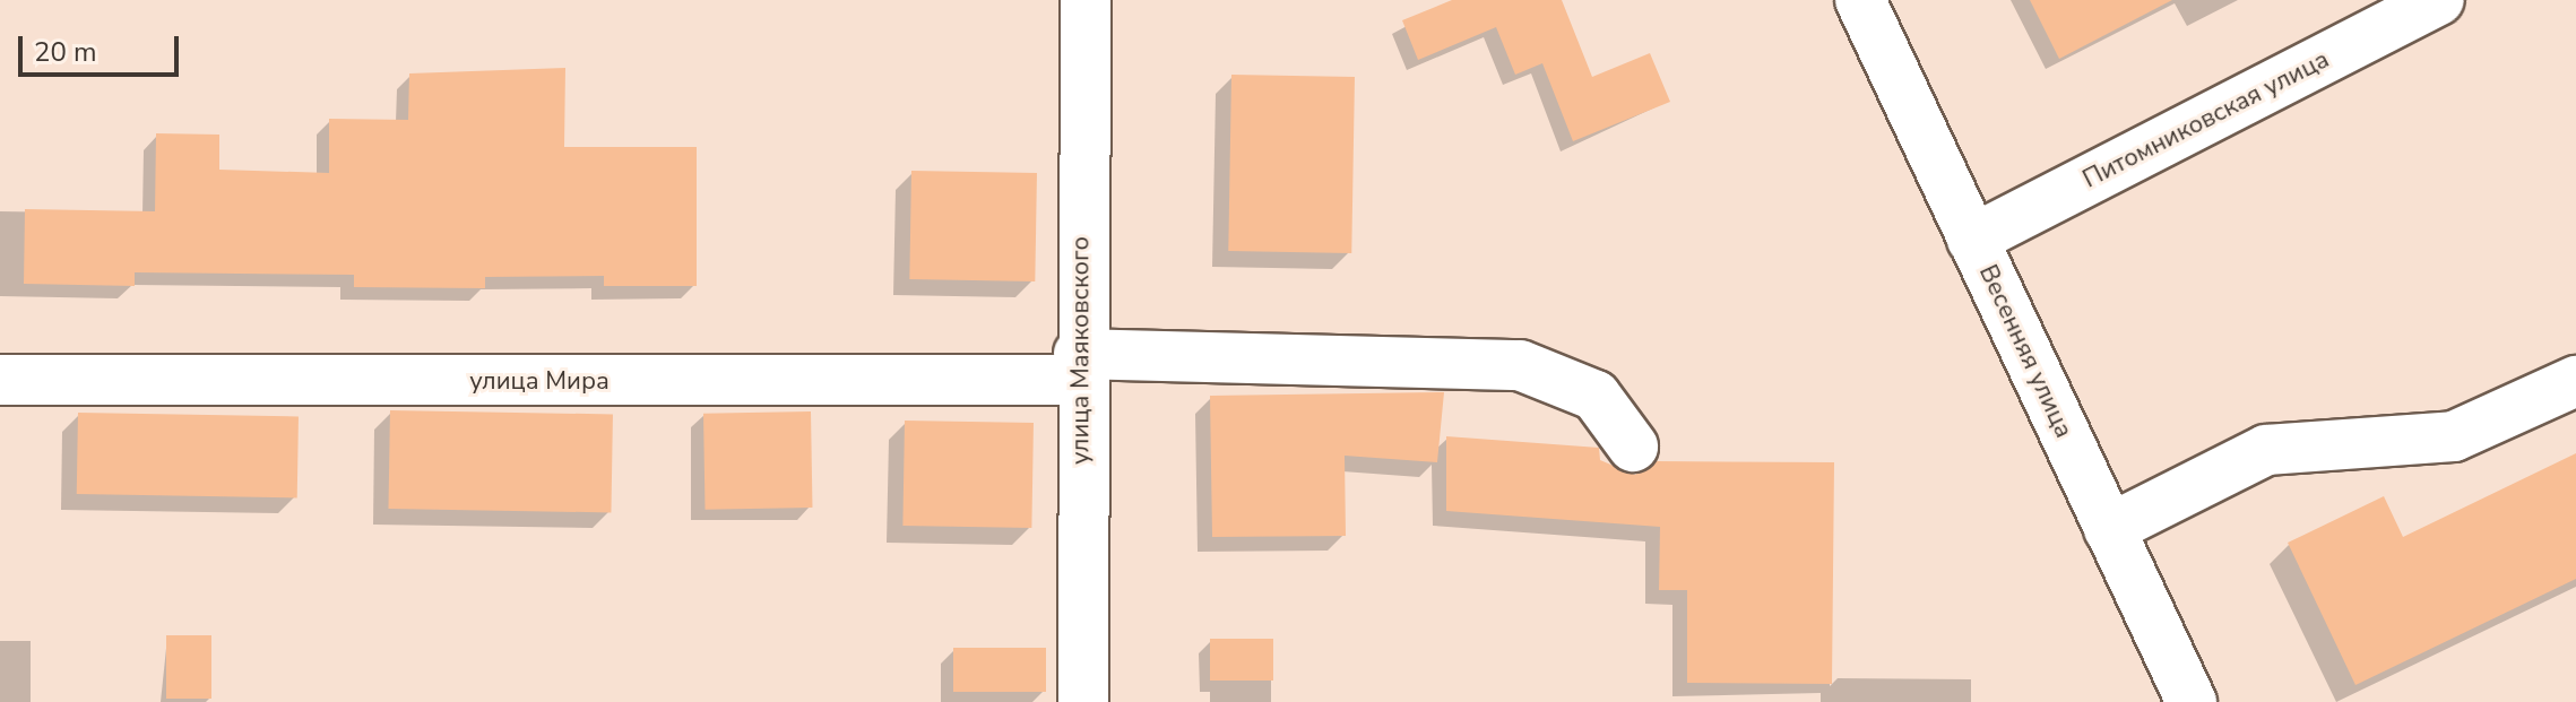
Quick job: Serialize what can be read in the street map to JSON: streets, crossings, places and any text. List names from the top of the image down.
{
  "streets": {
    "street": [
      "Питомниковская улица",
      "улица Маяковского",
      "Весенняя улица",
      "улица Мира"
    ]
  },
  "crossings": [
    ["Питомниковская улица", "Весенняя улица"],
    ["улица Маяковского", "улица Мира"]
  ],
  "scale_bar": "20 m"
}
